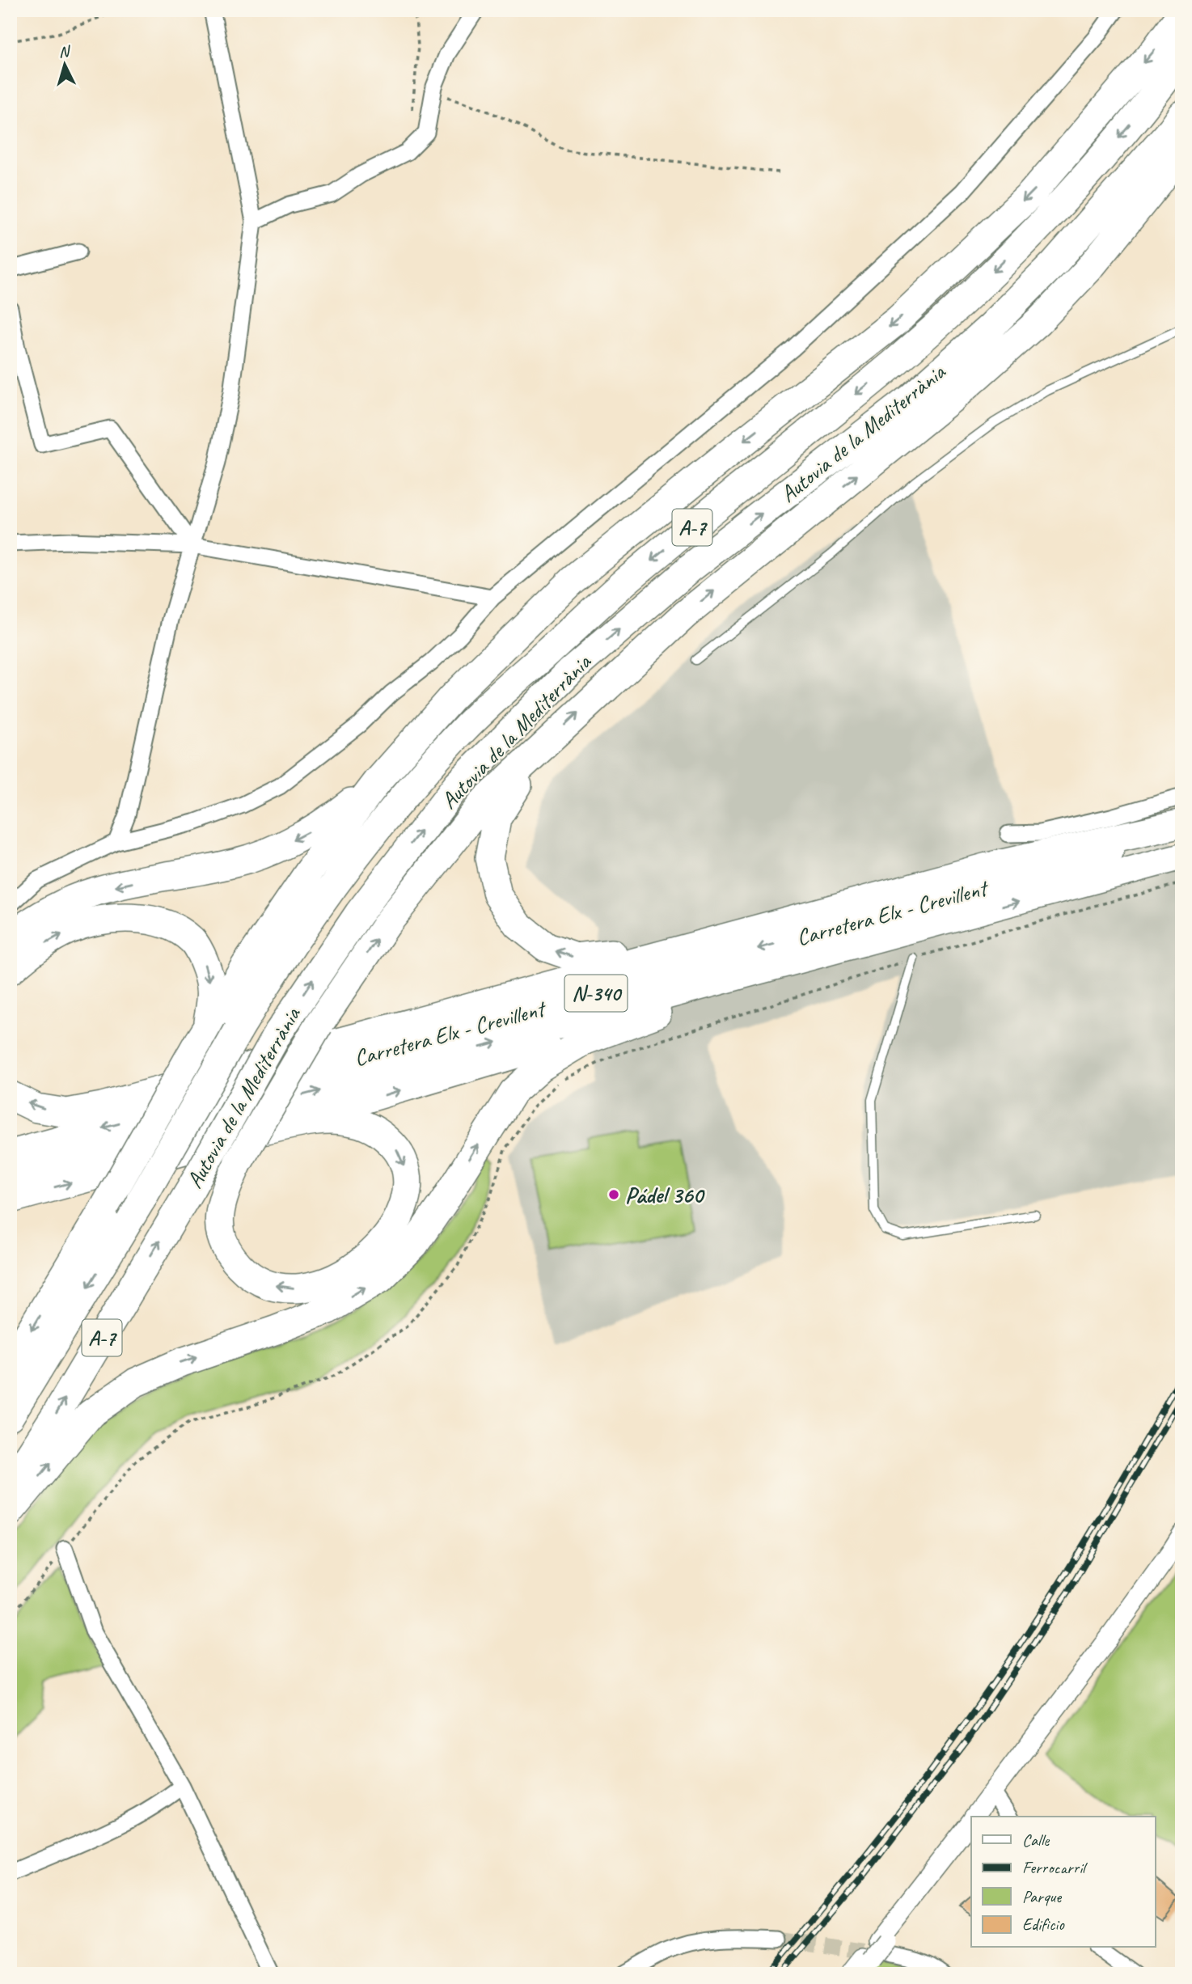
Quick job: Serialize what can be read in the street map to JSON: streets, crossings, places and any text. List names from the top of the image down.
{
  "streets": {
    "highway": [
      "Autovia de la Mediterrània",
      "A-7",
      "Carretera Elx - Crevillent",
      "N-340"
    ]
  },
  "places": ["Pádel 360"],
  "legend": [
    "Calle",
    "Ferrocarril",
    "Parque",
    "Edificio"
  ],
  "north": "top"
}
